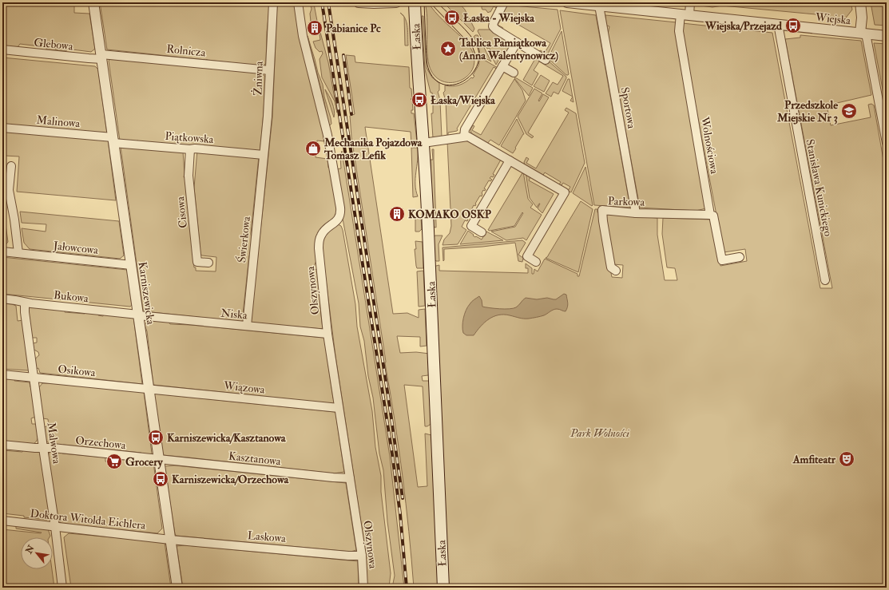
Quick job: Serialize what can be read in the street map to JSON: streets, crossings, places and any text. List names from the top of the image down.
{
  "streets": {
    "main road": ["Łaska"],
    "street": [
      "Wiejska",
      "Glebowa",
      "Rolnicza",
      "Żniwna",
      "Sportowa",
      "Malinowa",
      "Piątkowska",
      "Wolnościowa",
      "Stanisława Kunickiego",
      "Parkowa",
      "Cisowa",
      "Świerkowa",
      "Jałowcowa",
      "Olszynowa",
      "Karniszewicka",
      "Bukowa",
      "Niska",
      "Osikowa",
      "Wiązowa",
      "Orzechowa",
      "Malwowa",
      "Kasztanowa",
      "Doktora Witolda Eichlera",
      "Laskowa"
    ]
  },
  "crossings": [
    ["Wiejska", "Sportowa"],
    ["Wiejska", "Wolnościowa"],
    ["Wiejska", "Stanisława Kunickiego"],
    ["Glebowa", "Rolnicza"],
    ["Glebowa", "Karniszewicka"],
    ["Rolnicza", "Żniwna"],
    ["Rolnicza", "Karniszewicka"],
    ["Żniwna", "Piątkowska"],
    ["Żniwna", "Świerkowa"],
    ["Sportowa", "Parkowa"],
    ["Malinowa", "Piątkowska"],
    ["Malinowa", "Karniszewicka"],
    ["Piątkowska", "Cisowa"],
    ["Piątkowska", "Świerkowa"],
    ["Piątkowska", "Karniszewicka"],
    ["Wolnościowa", "Parkowa"],
    ["Świerkowa", "Niska"],
    ["Jałowcowa", "Karniszewicka"],
    ["Olszynowa", "Niska"],
    ["Olszynowa", "Wiązowa"],
    ["Olszynowa", "Kasztanowa"],
    ["Olszynowa", "Laskowa"],
    ["Karniszewicka", "Bukowa"],
    ["Karniszewicka", "Niska"],
    ["Karniszewicka", "Osikowa"],
    ["Karniszewicka", "Wiązowa"],
    ["Karniszewicka", "Orzechowa"],
    ["Karniszewicka", "Kasztanowa"],
    ["Karniszewicka", "Doktora Witolda Eichlera"],
    ["Karniszewicka", "Laskowa"],
    ["Bukowa", "Niska"],
    ["Bukowa", "Malwowa"],
    ["Osikowa", "Wiązowa"],
    ["Osikowa", "Malwowa"],
    ["Orzechowa", "Malwowa"],
    ["Orzechowa", "Kasztanowa"],
    ["Malwowa", "Doktora Witolda Eichlera"],
    ["Doktora Witolda Eichlera", "Laskowa"]
  ],
  "parks": ["Park Wolności"],
  "places": {
    "bus stop": [
      "Łaska - Wiejska",
      "Wiejska/Przejazd",
      "Łaska/Wiejska",
      "Karniszewicka/Kasztanowa",
      "Karniszewicka/Orzechowa"
    ],
    "building": ["Pabianice Pc", "KOMAKO OSKP"],
    "place": ["Tablica Pamiątkowa (Anna Walentynowicz)"],
    "school or university": ["Przedszkole Miejskie Nr 3"],
    "shop": ["Mechanika Pojazdowa Tomasz Lefik"],
    "theatre": ["Amfiteatr"],
    "supermarket": ["Grocery"]
  },
  "north": "top left"
}
